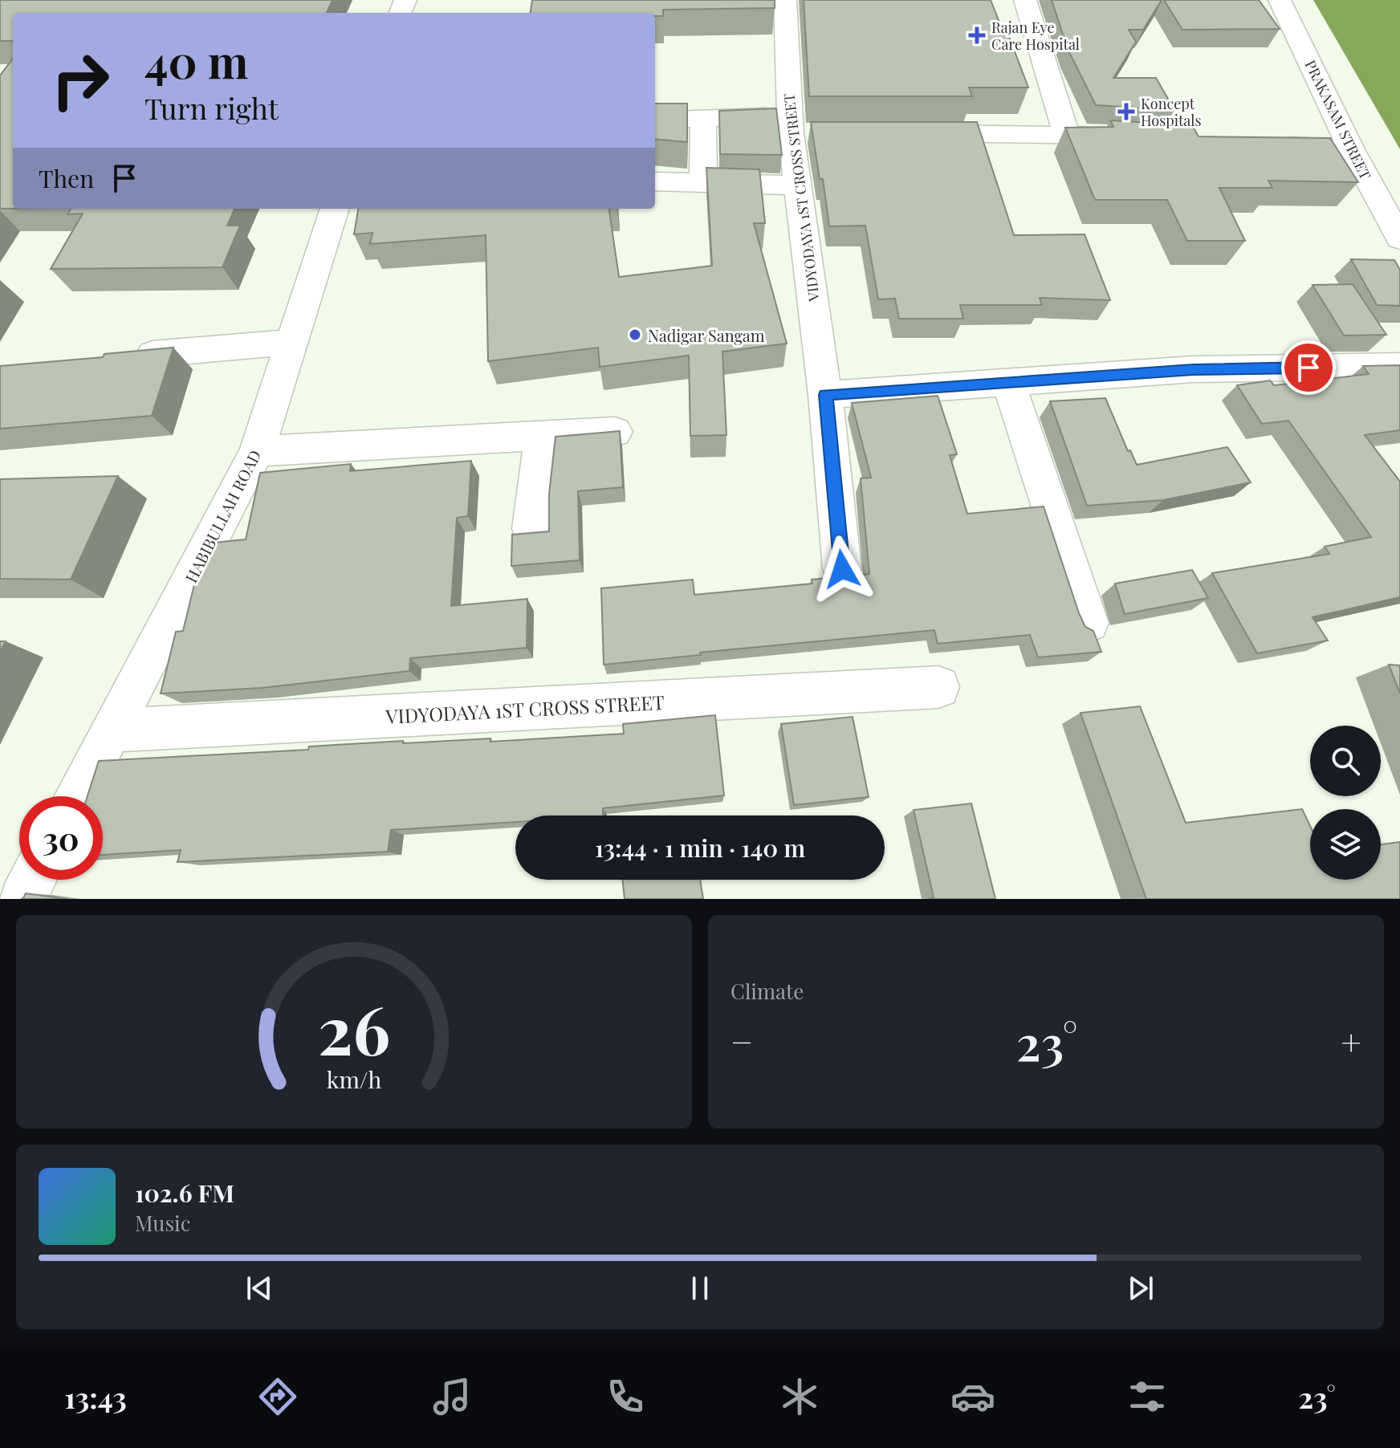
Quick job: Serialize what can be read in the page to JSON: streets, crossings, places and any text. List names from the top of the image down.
{
  "streets": {
    "street": ["PRAKASAM STREET", "VIDYODAYA 1ST CROSS STREET", "HABIBULLAH ROAD"]
  },
  "crossings": [
    ["VIDYODAYA 1ST CROSS STREET", "HABIBULLAH ROAD"]
  ],
  "places": {
    "health": ["Rajan Eye Care Hospital", "Koncept Hospitals"],
    "other": ["Nadigar Sangam"]
  },
  "page": {
    "turn": ["40 m", "Turn right"],
    "then": "Then",
    "limit": "30",
    "trip": "13:44 · 1 min · 140 m",
    "tile": "Climate",
    "heat": ["−", "23°", "+"],
    "song": ["102.6 FM", "Music"],
    "tabs": ["13:43", "23°"],
    "gauge": ["26", "km/h"]
  }
}
